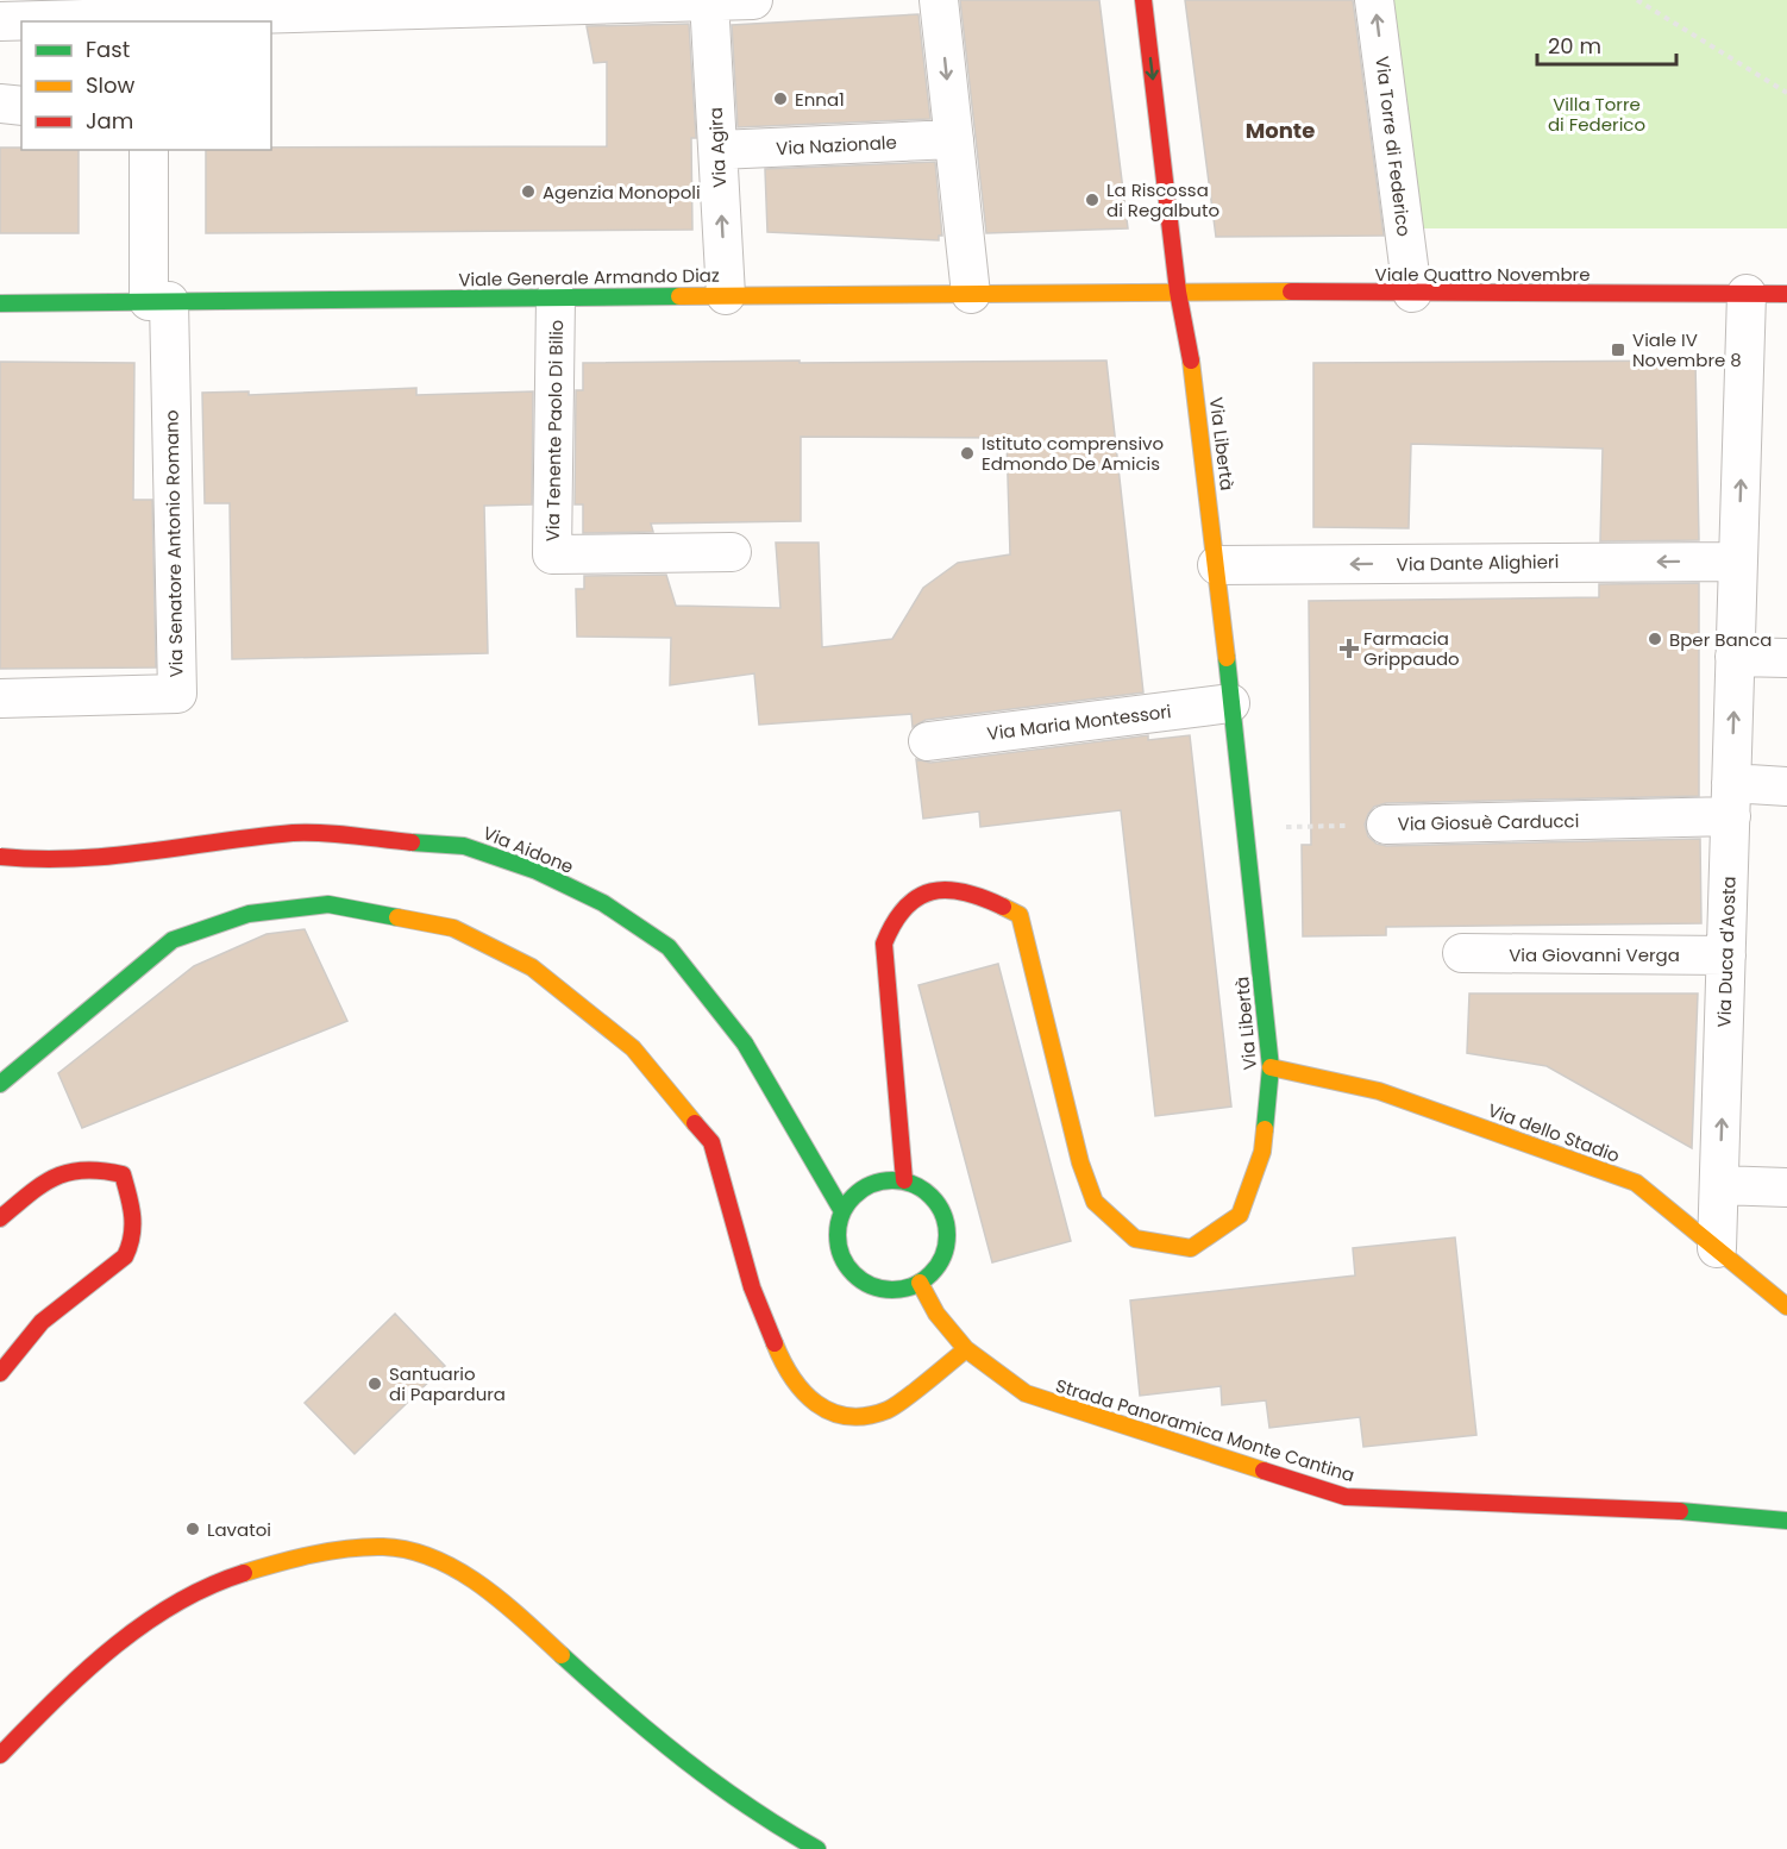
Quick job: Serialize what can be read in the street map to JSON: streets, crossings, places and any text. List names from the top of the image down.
{
  "streets": {
    "street": [
      "Via Nazionale",
      "Via Torre di Federico",
      "Via Agira",
      "Viale Quattro Novembre",
      "Viale Generale Armando Diaz",
      "Via Tenente Paolo Di Bilio",
      "Via Libertà",
      "Via Senatore Antonio Romano",
      "Via Dante Alighieri",
      "Via Maria Montessori",
      "Via Giosuè Carducci",
      "Via Aidone",
      "Via Duca d'Aosta",
      "Via Giovanni Verga",
      "Via dello Stadio",
      "Strada Panoramica Monte Cantina"
    ]
  },
  "crossings": [
    ["Via Nazionale", "Via Agira"],
    ["Via Torre di Federico", "Viale Quattro Novembre"],
    ["Via Agira", "Viale Generale Armando Diaz"],
    ["Viale Quattro Novembre", "Viale Generale Armando Diaz"],
    ["Viale Quattro Novembre", "Via Libertà"],
    ["Viale Quattro Novembre", "Via Duca d'Aosta"],
    ["Viale Generale Armando Diaz", "Via Tenente Paolo Di Bilio"],
    ["Viale Generale Armando Diaz", "Via Libertà"],
    ["Viale Generale Armando Diaz", "Via Senatore Antonio Romano"],
    ["Via Libertà", "Via Dante Alighieri"],
    ["Via Libertà", "Via Maria Montessori"],
    ["Via Libertà", "Via Giosuè Carducci"],
    ["Via Libertà", "Via Aidone"],
    ["Via Libertà", "Via dello Stadio"],
    ["Via Libertà", "Strada Panoramica Monte Cantina"],
    ["Via Dante Alighieri", "Via Duca d'Aosta"],
    ["Via Giosuè Carducci", "Via Duca d'Aosta"],
    ["Via Aidone", "Strada Panoramica Monte Cantina"],
    ["Via Duca d'Aosta", "Via Giovanni Verga"],
    ["Via Duca d'Aosta", "Via dello Stadio"]
  ],
  "one_way": ["Via Torre di Federico", "Via Dante Alighieri", "Via Duca d'Aosta"],
  "districts": ["Monte"],
  "parks": ["Villa Torre di Federico"],
  "places": {
    "other": [
      "Enna1",
      "Agenzia Monopoli",
      "La Riscossa di Regalbuto",
      "Istituto comprensivo Edmondo De Amicis",
      "Bper Banca",
      "Santuario di Papardura",
      "Lavatoi"
    ],
    "transit": ["Viale IV Novembre 8"],
    "health": ["Farmacia Grippaudo"]
  },
  "legend": ["Fast", "Slow", "Jam"],
  "scale_bar": "20 m"
}
